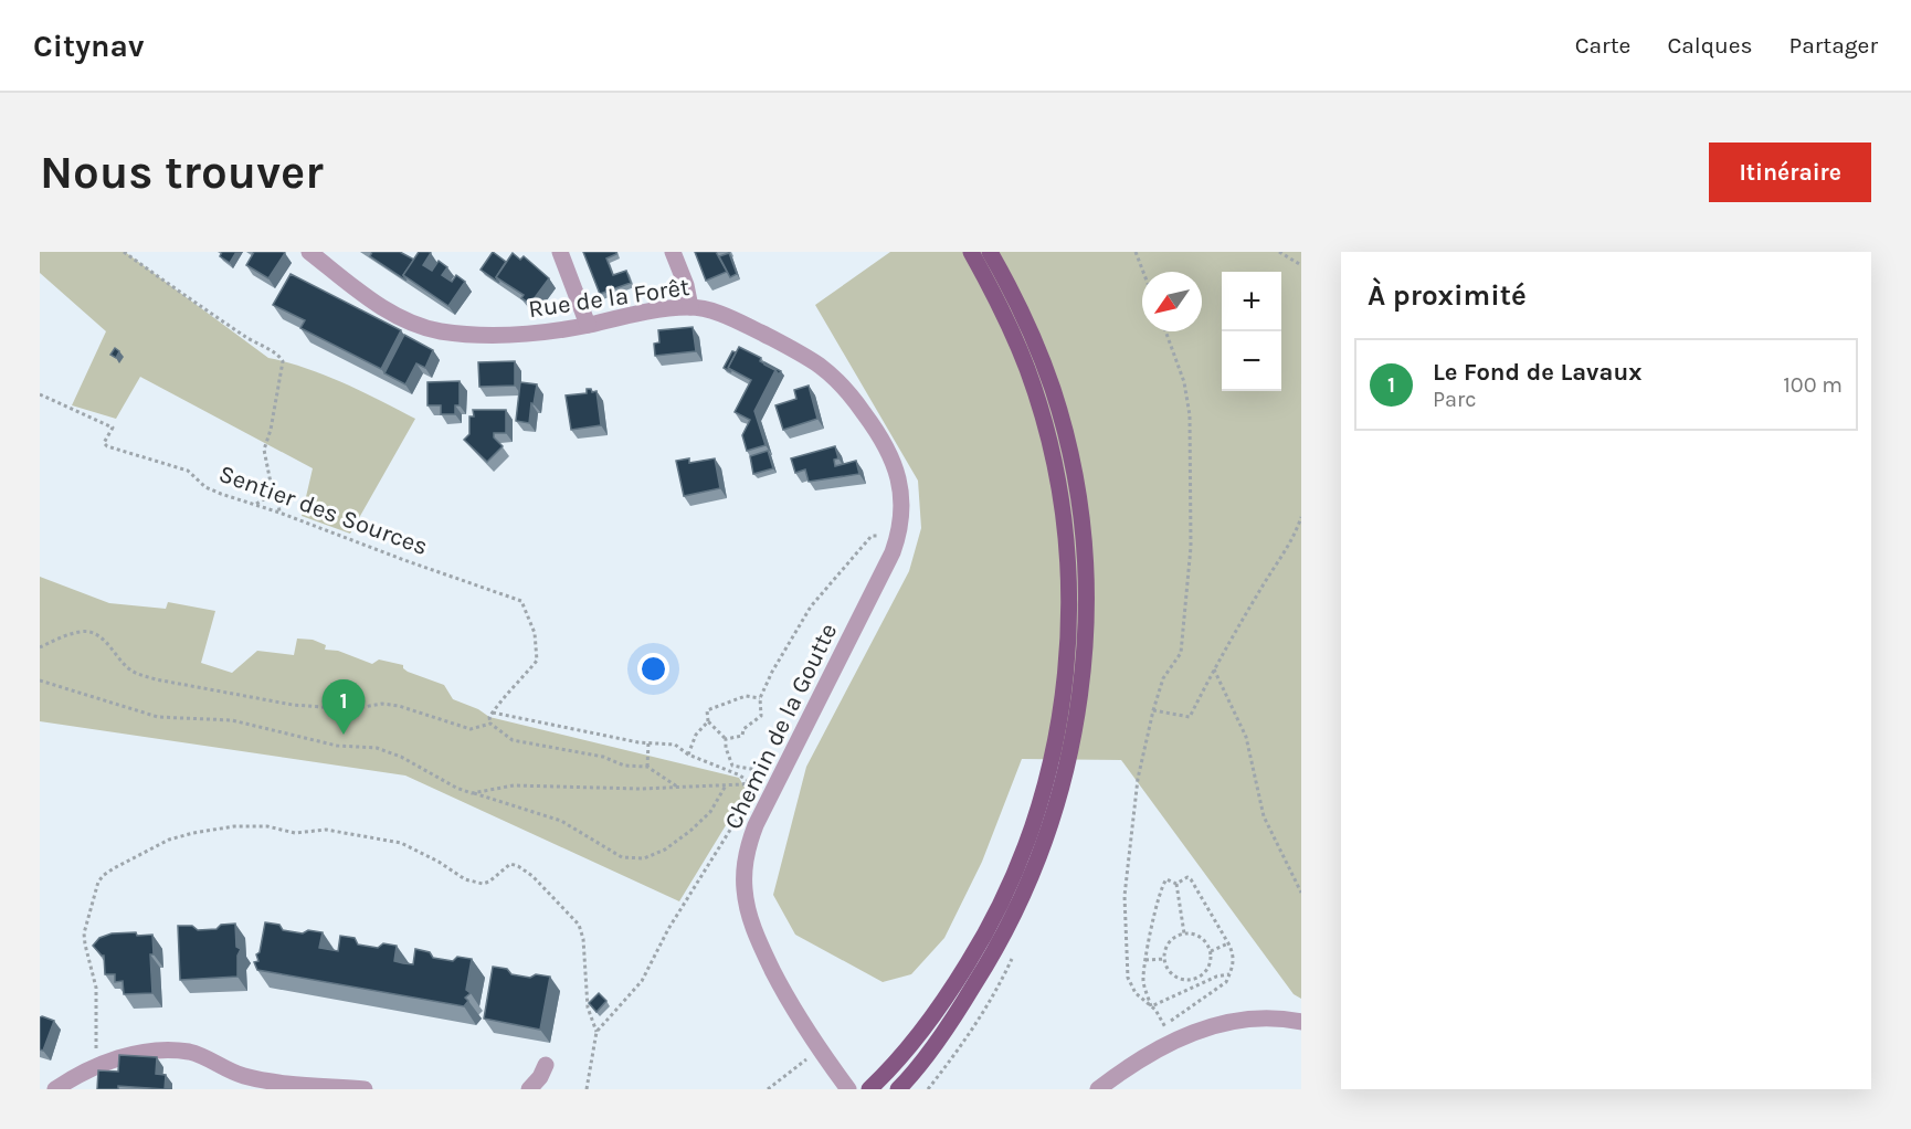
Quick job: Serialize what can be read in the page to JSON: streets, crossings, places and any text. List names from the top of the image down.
{
  "streets": {
    "street": ["Rue de la Forêt", "Chemin de la Goutte"],
    "path": ["Sentier des Sources"]
  },
  "crossings": [
    ["Rue de la Forêt", "Chemin de la Goutte"]
  ],
  "north": "bottom left",
  "page": {
    "header": "Citynav",
    "nav": ["Carte", "Calques", "Partager"],
    "buttons": "Itinéraire",
    "title": "Nous trouver",
    "heading": "À proximité",
    "map_buttons": ["+", "−"],
    "list": [
      {
        "mark": "1",
        "name": "Le Fond de Lavaux",
        "note": "Parc",
        "value": "100 m"
      }
    ],
    "pins": "1"
  }
}
